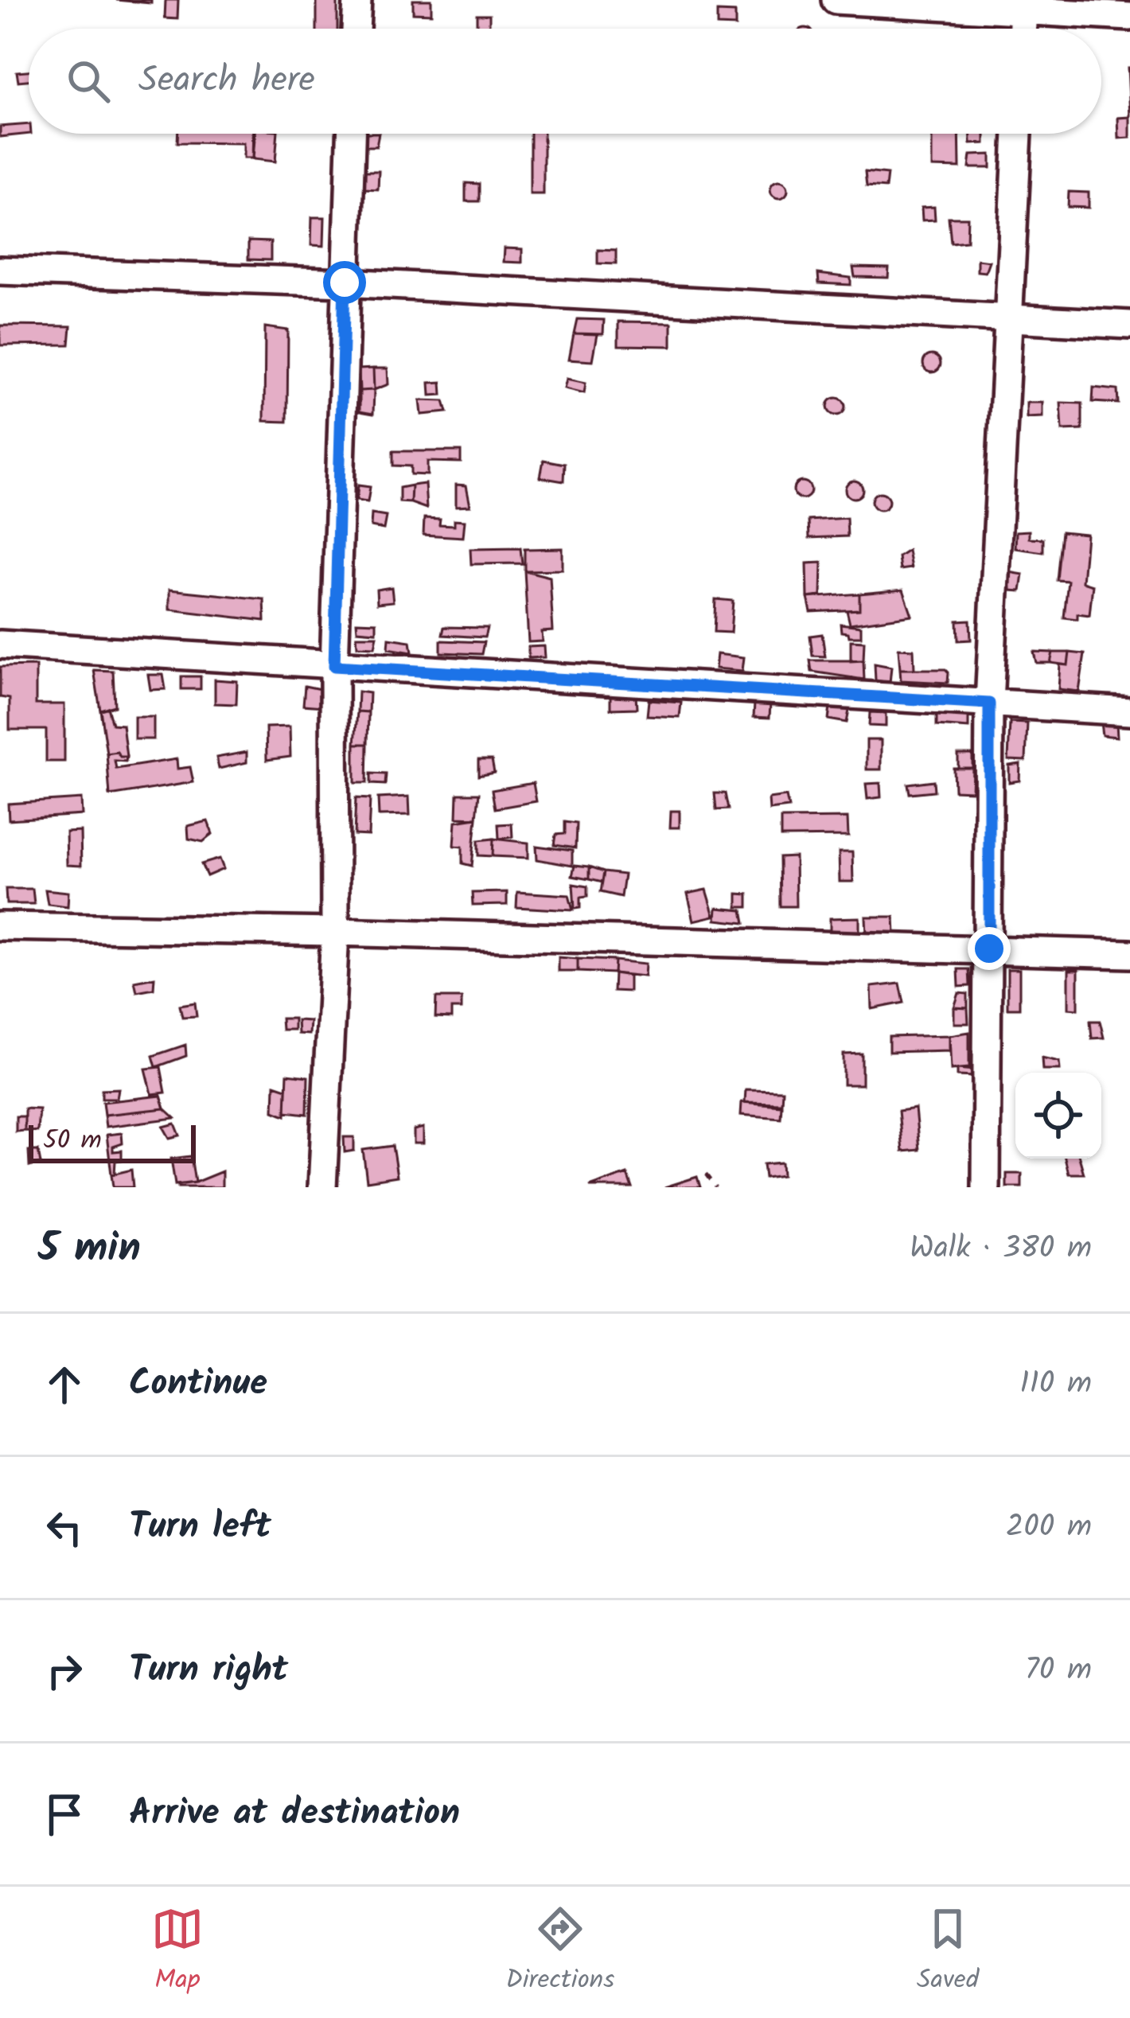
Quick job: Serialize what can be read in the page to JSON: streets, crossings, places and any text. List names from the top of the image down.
{
  "scale_bar": "50 m",
  "page": {
    "search": "Search here",
    "scale": "50 m",
    "heading": ["5 min", "Walk · 380 m"],
    "list": [
      ["Continue", "110 m"],
      ["Turn left", "200 m"],
      ["Turn right", "70 m"],
      "Arrive at destination"
    ],
    "nav": ["Map", "Directions", "Saved"]
  }
}
